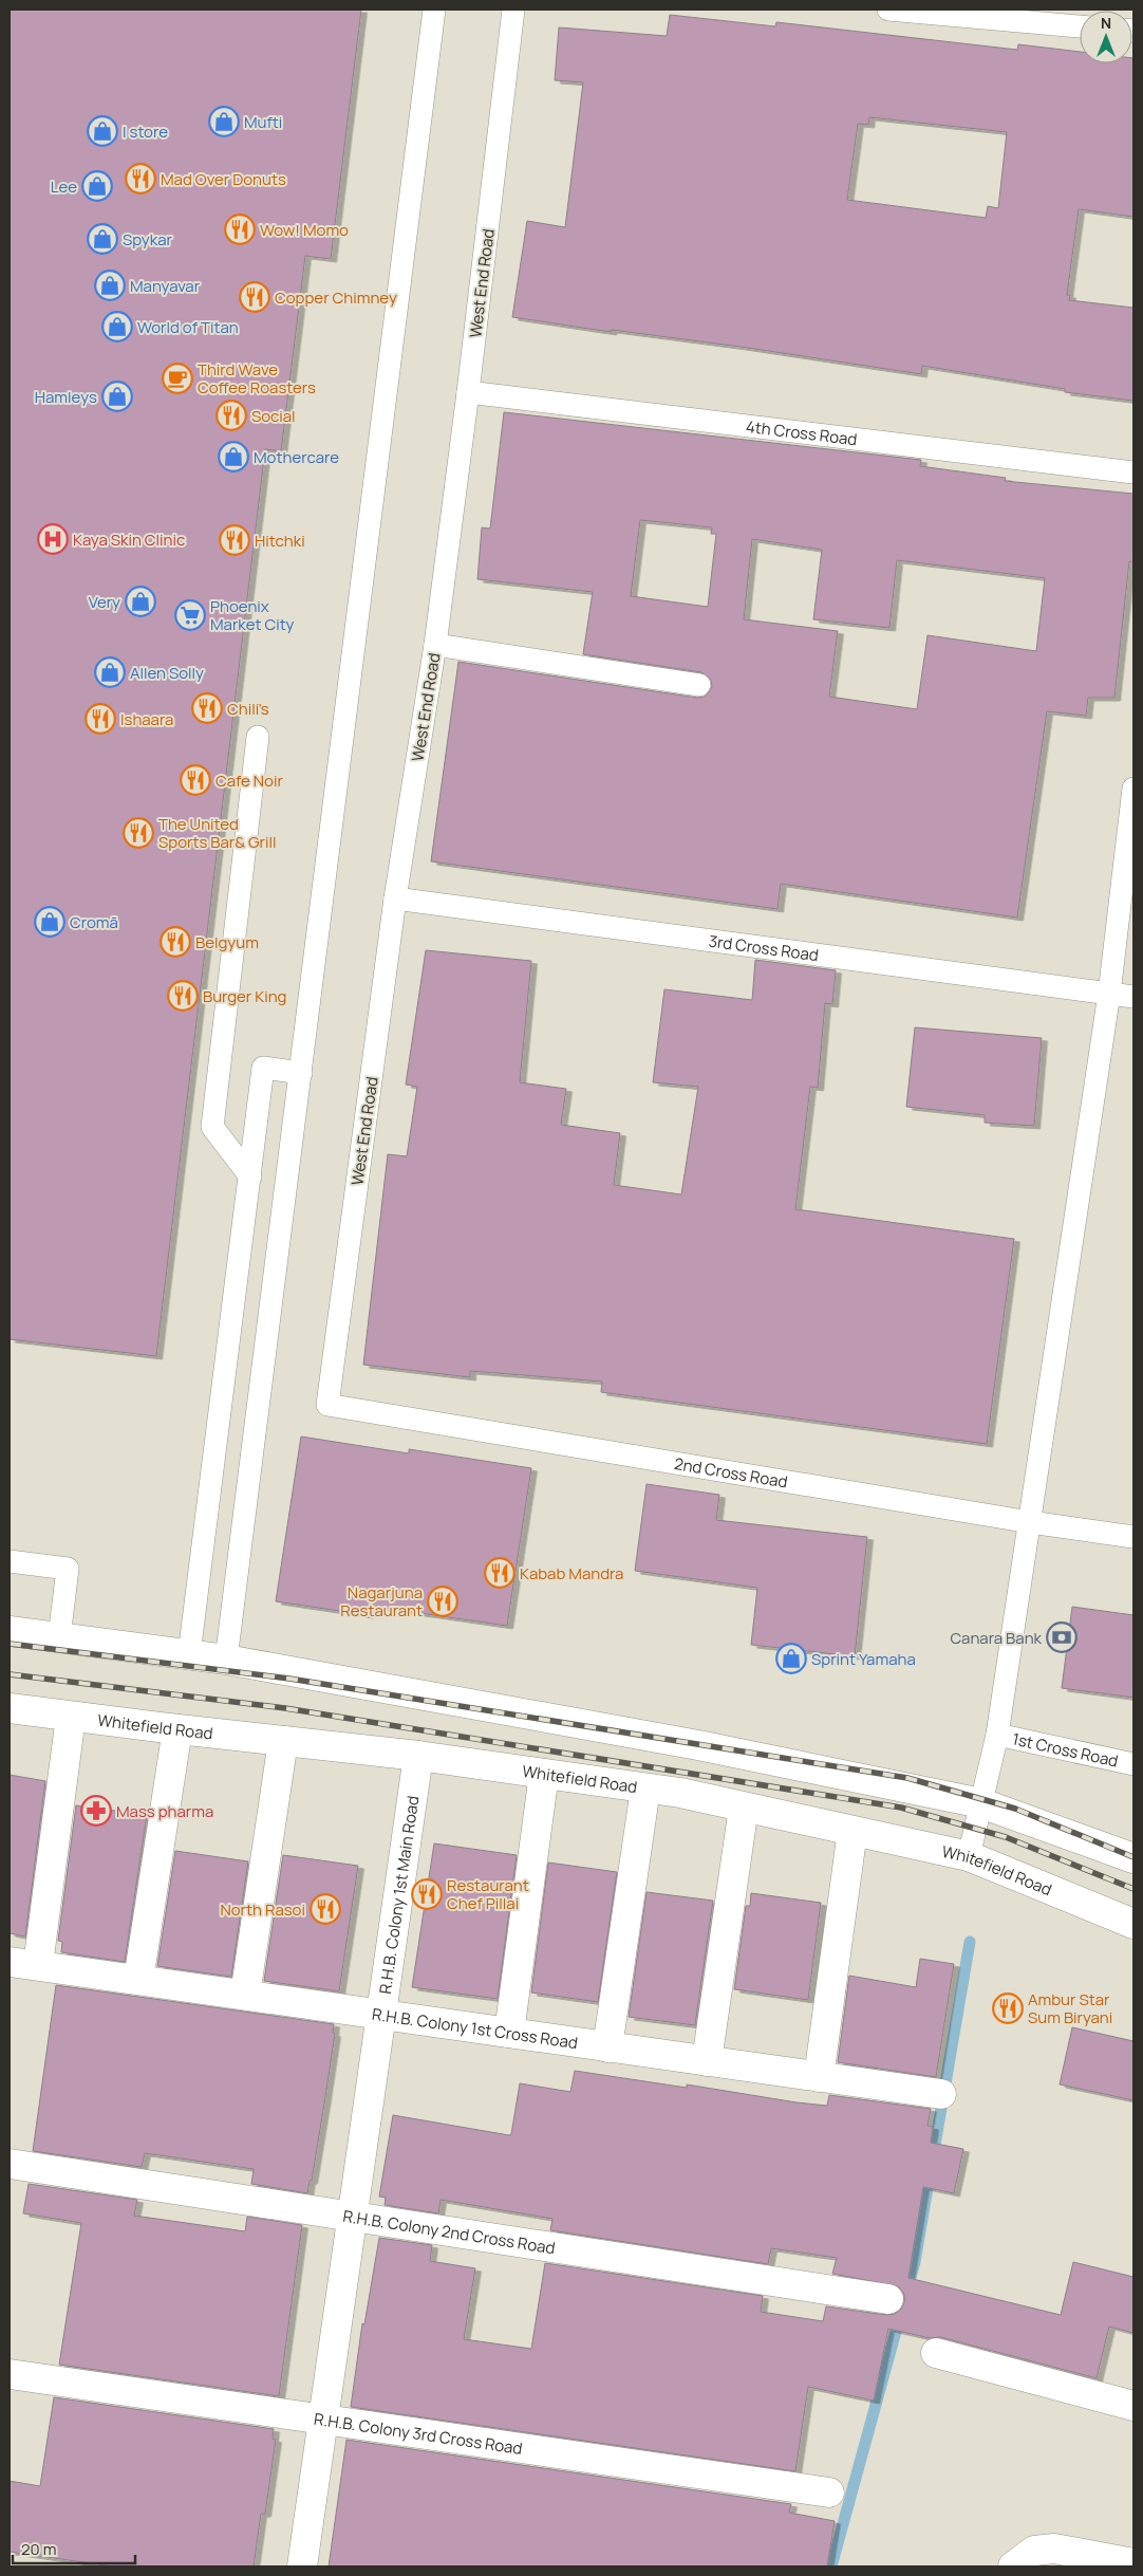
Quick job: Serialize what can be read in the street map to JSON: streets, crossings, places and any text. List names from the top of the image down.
{
  "streets": {
    "street": [
      "Whitefield Road",
      "R.H.B. Colony 1st Main Road",
      "R.H.B. Colony 1st Cross Road",
      "R.H.B. Colony 2nd Cross Road",
      "R.H.B. Colony 3rd Cross Road"
    ],
    "lane": [
      "West End Road",
      "4th Cross Road",
      "3rd Cross Road",
      "2nd Cross Road",
      "1st Cross Road"
    ]
  },
  "crossings": [
    ["West End Road", "4th Cross Road"],
    ["West End Road", "3rd Cross Road"],
    ["West End Road", "2nd Cross Road"],
    ["Whitefield Road", "R.H.B. Colony 1st Main Road"],
    ["R.H.B. Colony 1st Main Road", "R.H.B. Colony 1st Cross Road"],
    ["R.H.B. Colony 1st Main Road", "R.H.B. Colony 2nd Cross Road"],
    ["R.H.B. Colony 1st Main Road", "R.H.B. Colony 3rd Cross Road"]
  ],
  "places": {
    "shop": [
      "Mufti",
      "I store",
      "Lee",
      "Spykar",
      "Manyavar",
      "World of Titan",
      "Hamleys",
      "Mothercare",
      "Very",
      "Allen Solly",
      "Cromā",
      "Sprint Yamaha"
    ],
    "restaurant": [
      "Mad Over Donuts",
      "Wow! Momo",
      "Copper Chimney",
      "Social",
      "Hitchki",
      "Chili's",
      "Ishaara",
      "Cafe Noir",
      "The United Sports Bar& Grill",
      "Belgyum",
      "Burger King",
      "Kabab Mandra",
      "Nagarjuna Restaurant",
      "Restaurant Chef Pillai",
      "North Rasoi",
      "Ambur Star Sum Biryani"
    ],
    "cafe": ["Third Wave Coffee Roasters"],
    "hospital": ["Kaya Skin Clinic"],
    "supermarket": ["Phoenix Market City"],
    "bank": ["Canara Bank"],
    "pharmacy": ["Mass pharma"]
  },
  "scale_bar": "20 m",
  "north": "top"
}
